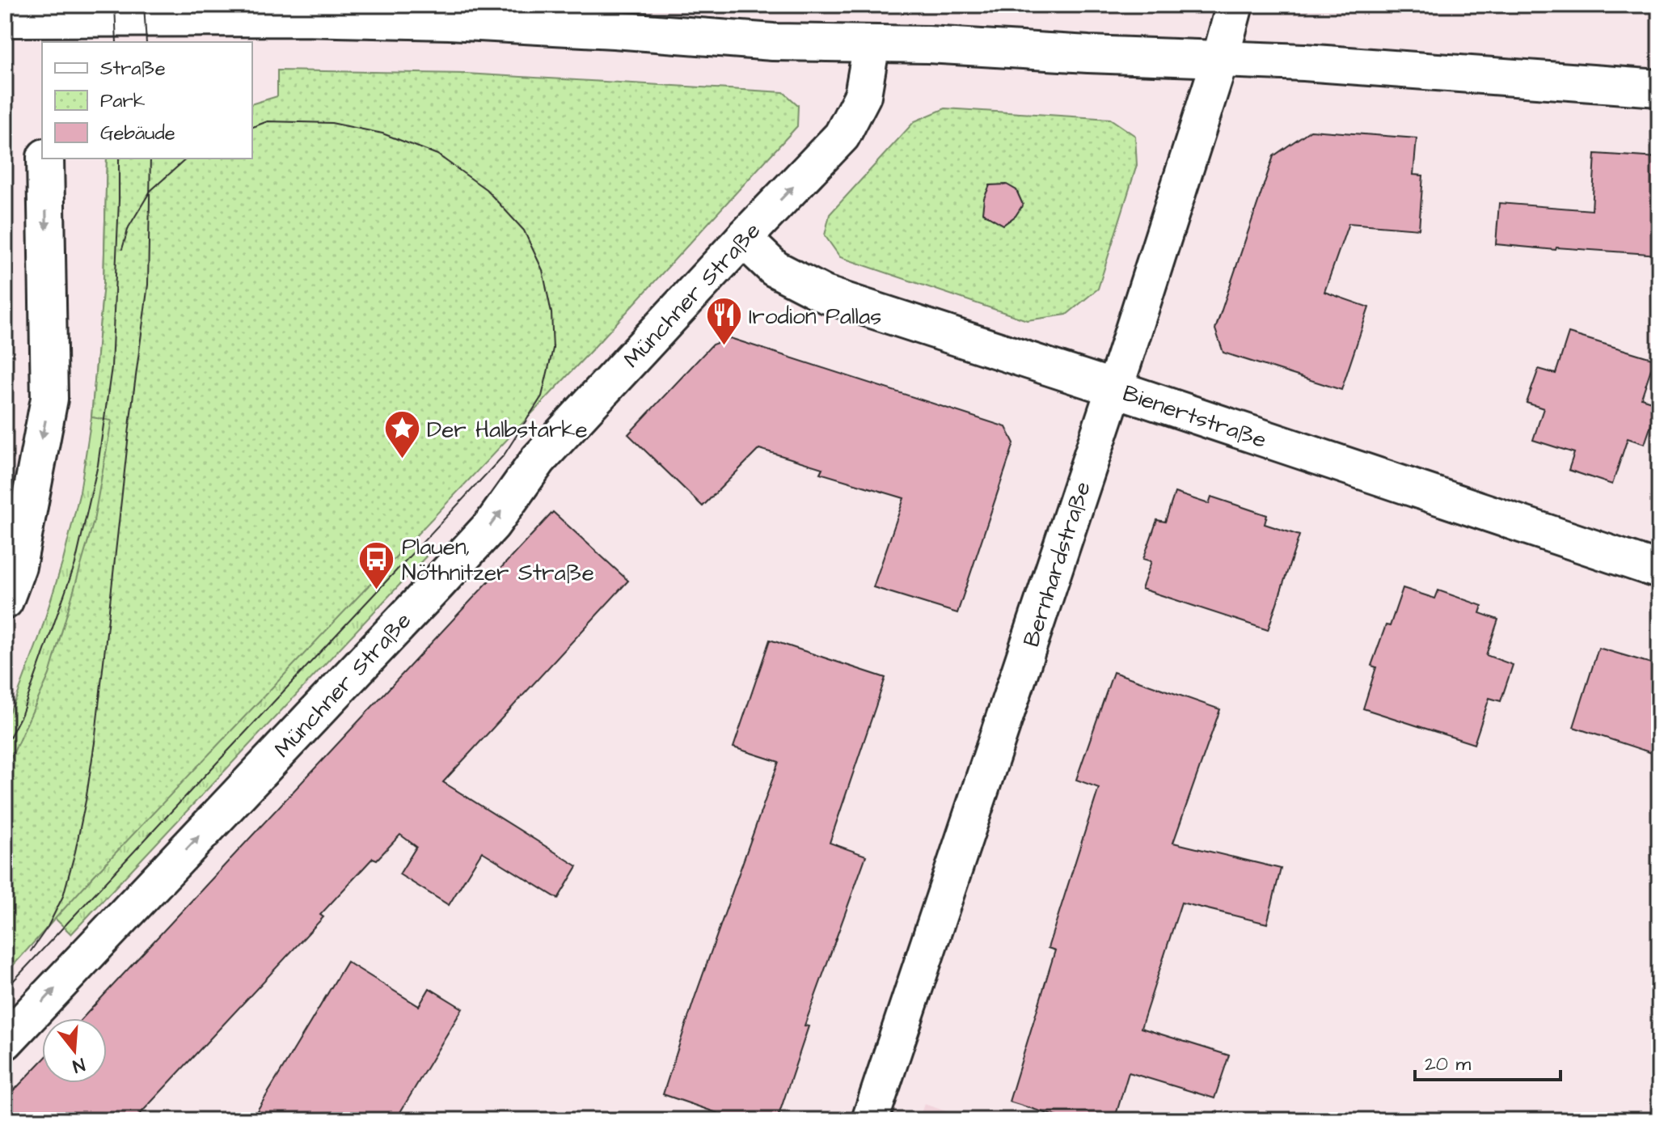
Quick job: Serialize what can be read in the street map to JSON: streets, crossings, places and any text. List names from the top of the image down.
{
  "streets": {
    "street": ["Münchner Straße", "Bienertstraße", "Bernhardstraße"]
  },
  "crossings": [
    ["Münchner Straße", "Bienertstraße"],
    ["Bienertstraße", "Bernhardstraße"]
  ],
  "one_way": ["Münchner Straße"],
  "places": {
    "restaurant": ["Irodion Pallas"],
    "place": ["Der Halbstarke"],
    "bus stop": ["Plauen, Nöthnitzer Straße"]
  },
  "legend": ["Straße", "Park", "Gebäude"],
  "scale_bar": "20 m",
  "north": "bottom"
}
